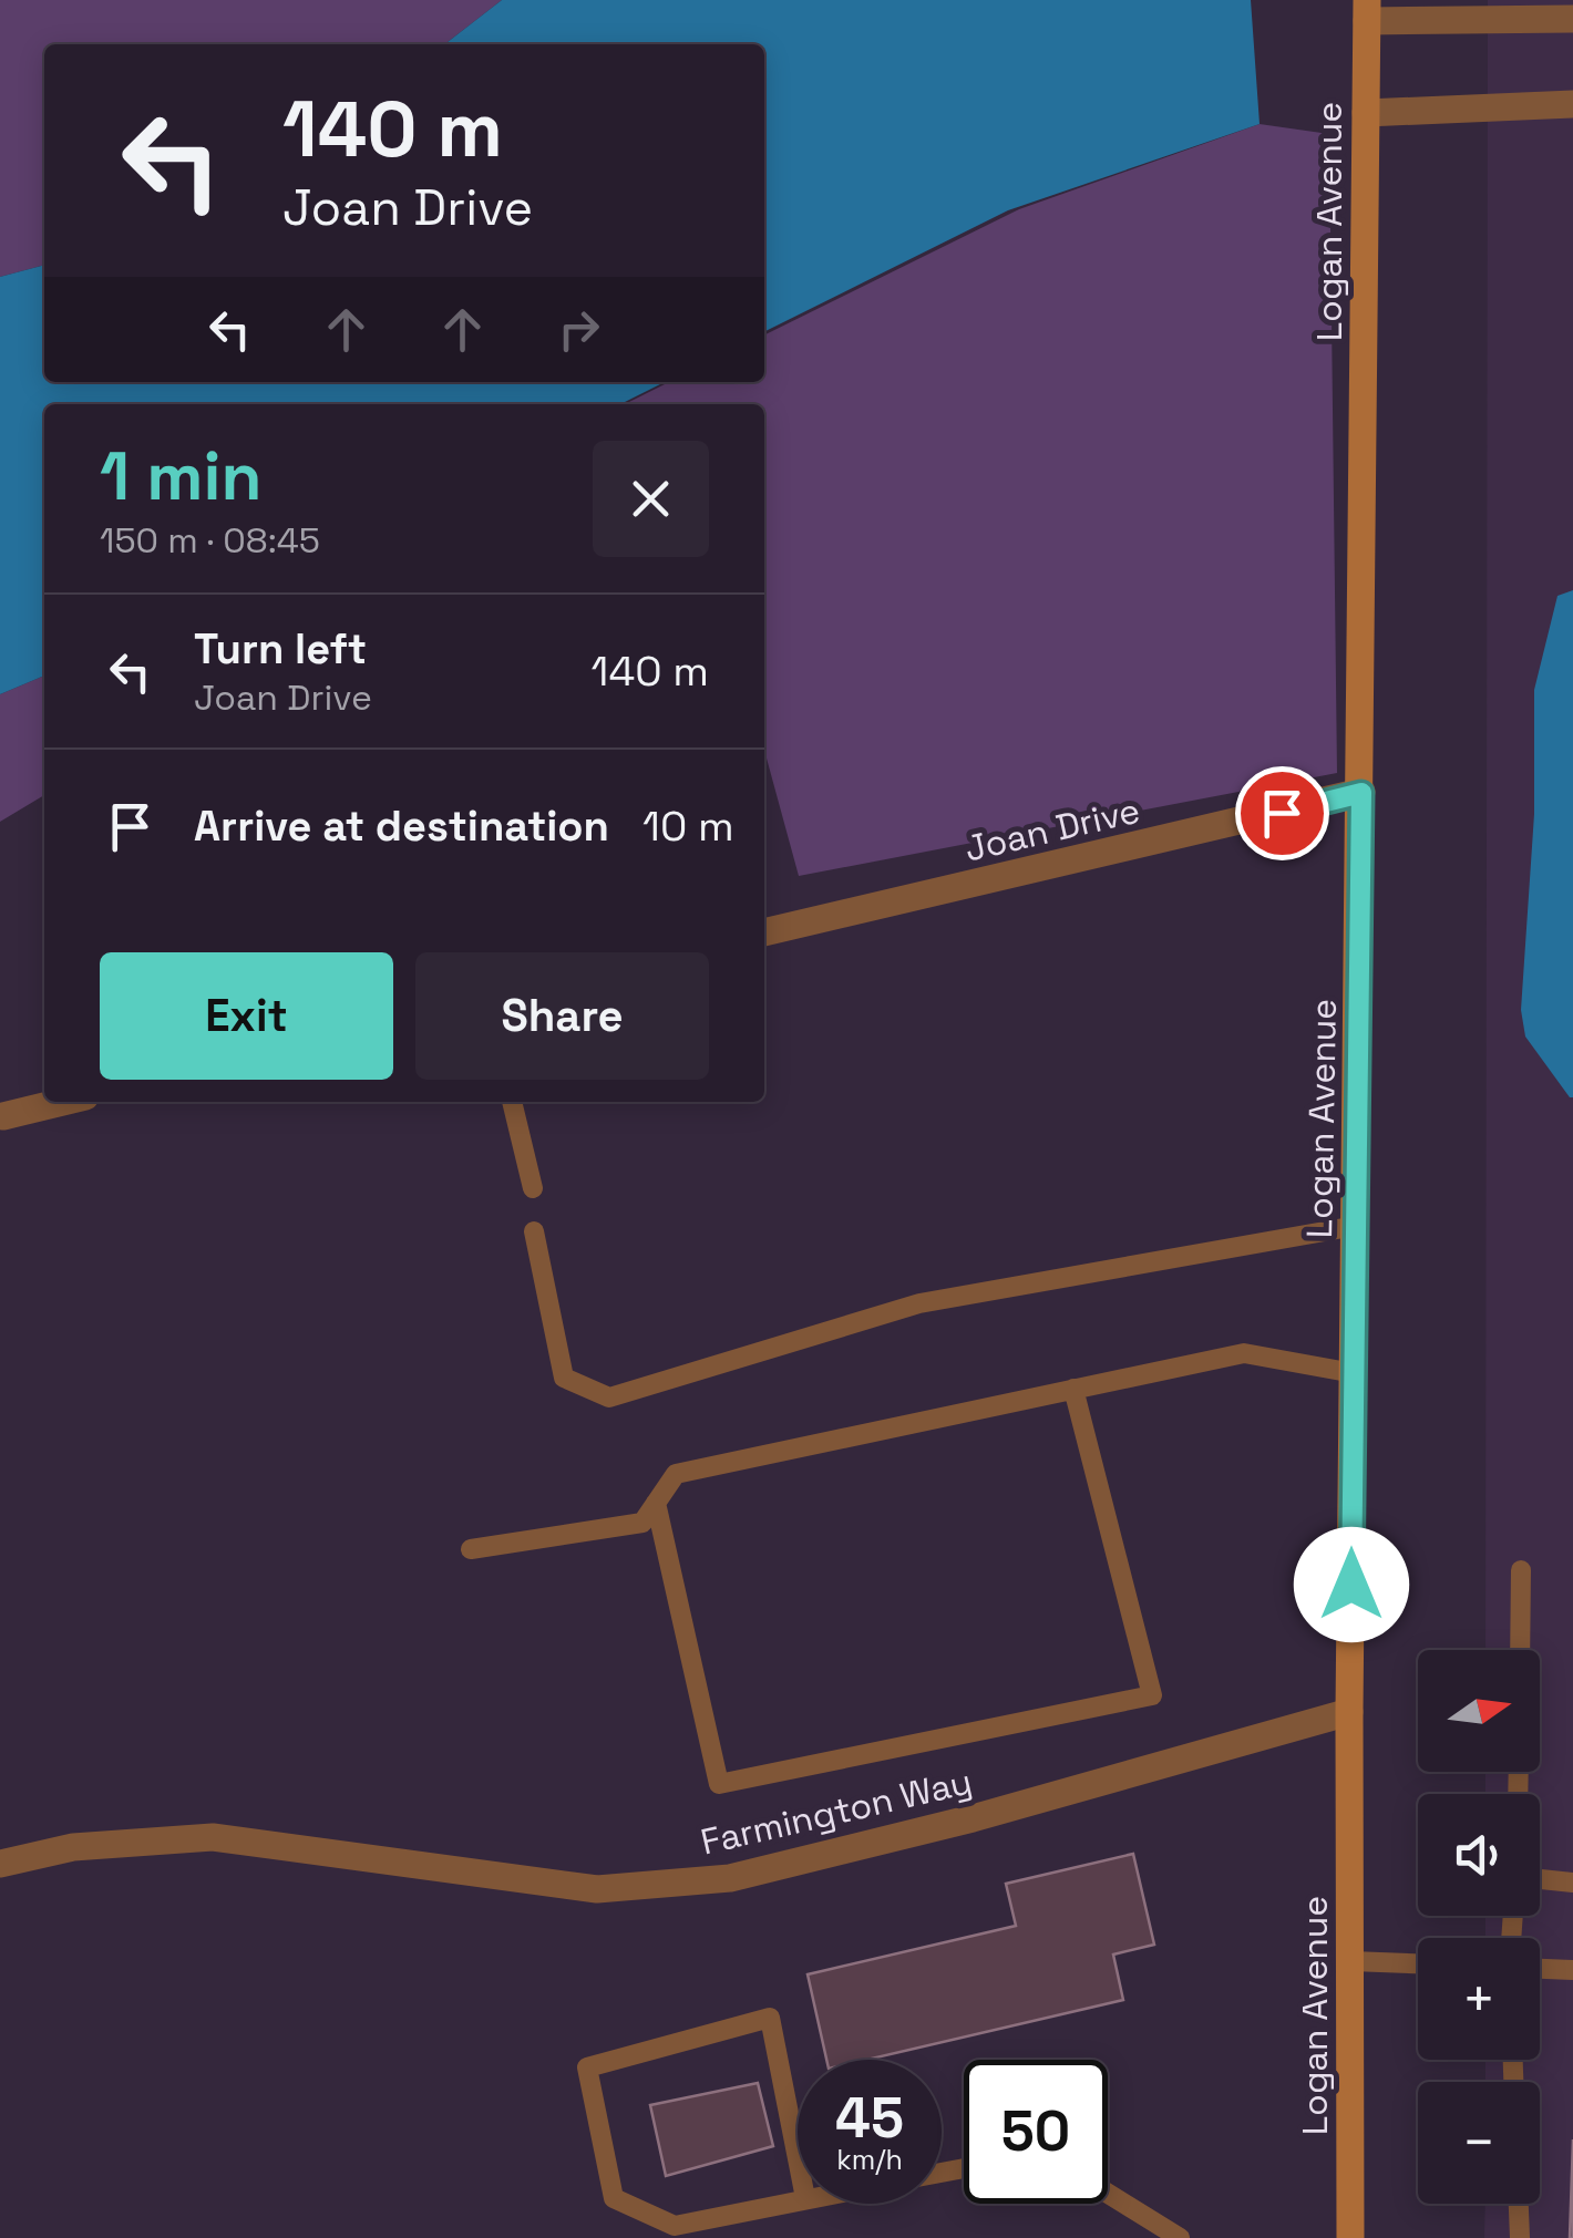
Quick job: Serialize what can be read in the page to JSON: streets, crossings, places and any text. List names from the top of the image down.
{
  "streets": {
    "main road": ["Logan Avenue"],
    "street": ["Joan Drive", "Farmington Way"]
  },
  "crossings": [
    ["Logan Avenue", "Joan Drive"],
    ["Logan Avenue", "Farmington Way"]
  ],
  "north": "right",
  "page": {
    "turn": ["140 m", "Joan Drive"],
    "heading": ["1 min", "150 m · 08:45"],
    "list": [
      {
        "name": "Turn left",
        "note": "Joan Drive",
        "value": "140 m"
      },
      {
        "name": "Arrive at destination",
        "value": "10 m"
      }
    ],
    "buttons": ["Exit", "Share"],
    "map_buttons": ["+", "−"],
    "speed": "45 km/h",
    "limit": "50"
  }
}
